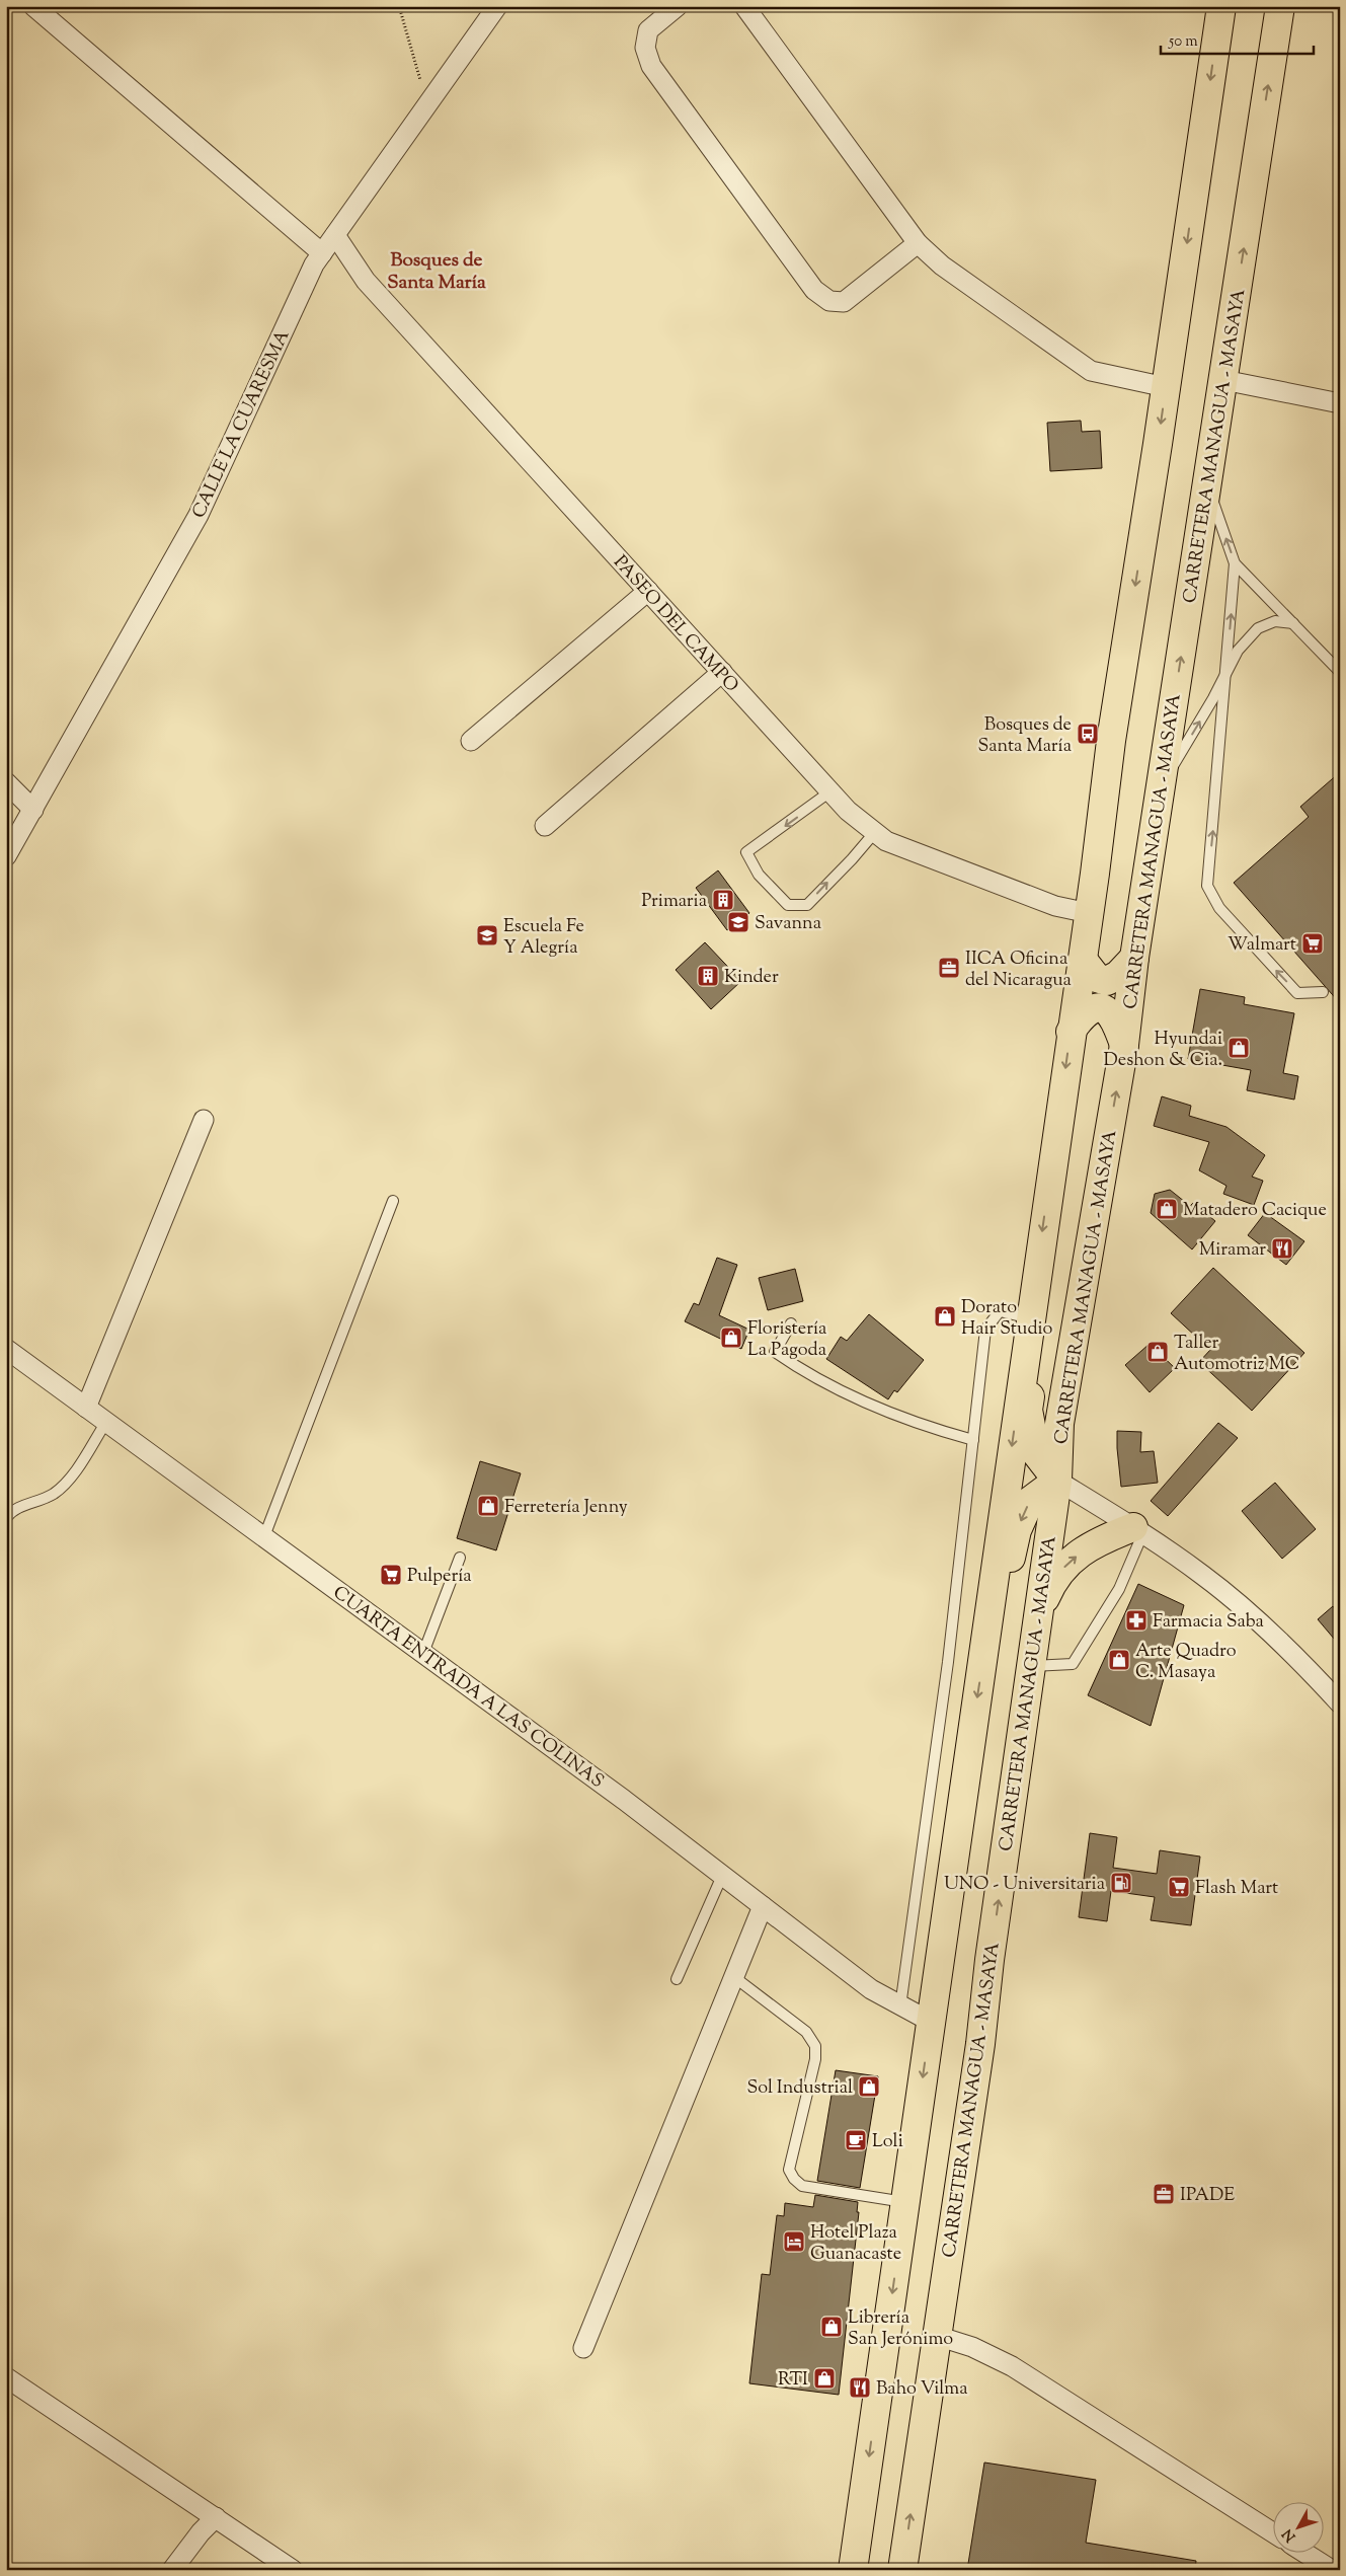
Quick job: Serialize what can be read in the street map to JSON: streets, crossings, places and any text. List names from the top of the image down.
{
  "streets": {
    "highway": ["CARRETERA MANAGUA - MASAYA"],
    "street": ["CALLE LA CUARESMA", "PASEO DEL CAMPO", "CUARTA ENTRADA A LAS COLINAS"]
  },
  "crossings": [
    ["CALLE LA CUARESMA", "PASEO DEL CAMPO"]
  ],
  "districts": ["Bosques de Santa María"],
  "places": {
    "bus stop": ["Bosques de Santa María"],
    "building": ["Primaria", "Kinder"],
    "school or university": ["Savanna", "Escuela Fe Y Alegría"],
    "supermarket": ["Walmart", "Pulpería", "Flash Mart"],
    "office": ["IICA Oficina del Nicaragua", "IPADE"],
    "shop": [
      "Hyundai Deshon & Cia.",
      "Matadero Cacique",
      "Dorato Hair Studio",
      "Floristería La Pagoda",
      "Taller Automotriz MC",
      "Ferretería Jenny",
      "Arte Quadro C. Masaya",
      "Sol Industrial",
      "Librería San Jerónimo",
      "RTI"
    ],
    "restaurant": ["Miramar", "Baho Vilma"],
    "pharmacy": ["Farmacia Saba"],
    "fuel station": ["UNO - Universitaria"],
    "cafe": ["Loli"],
    "hotel": ["Hotel Plaza Guanacaste"]
  },
  "scale_bar": "50 m",
  "north": "bottom left"
}
